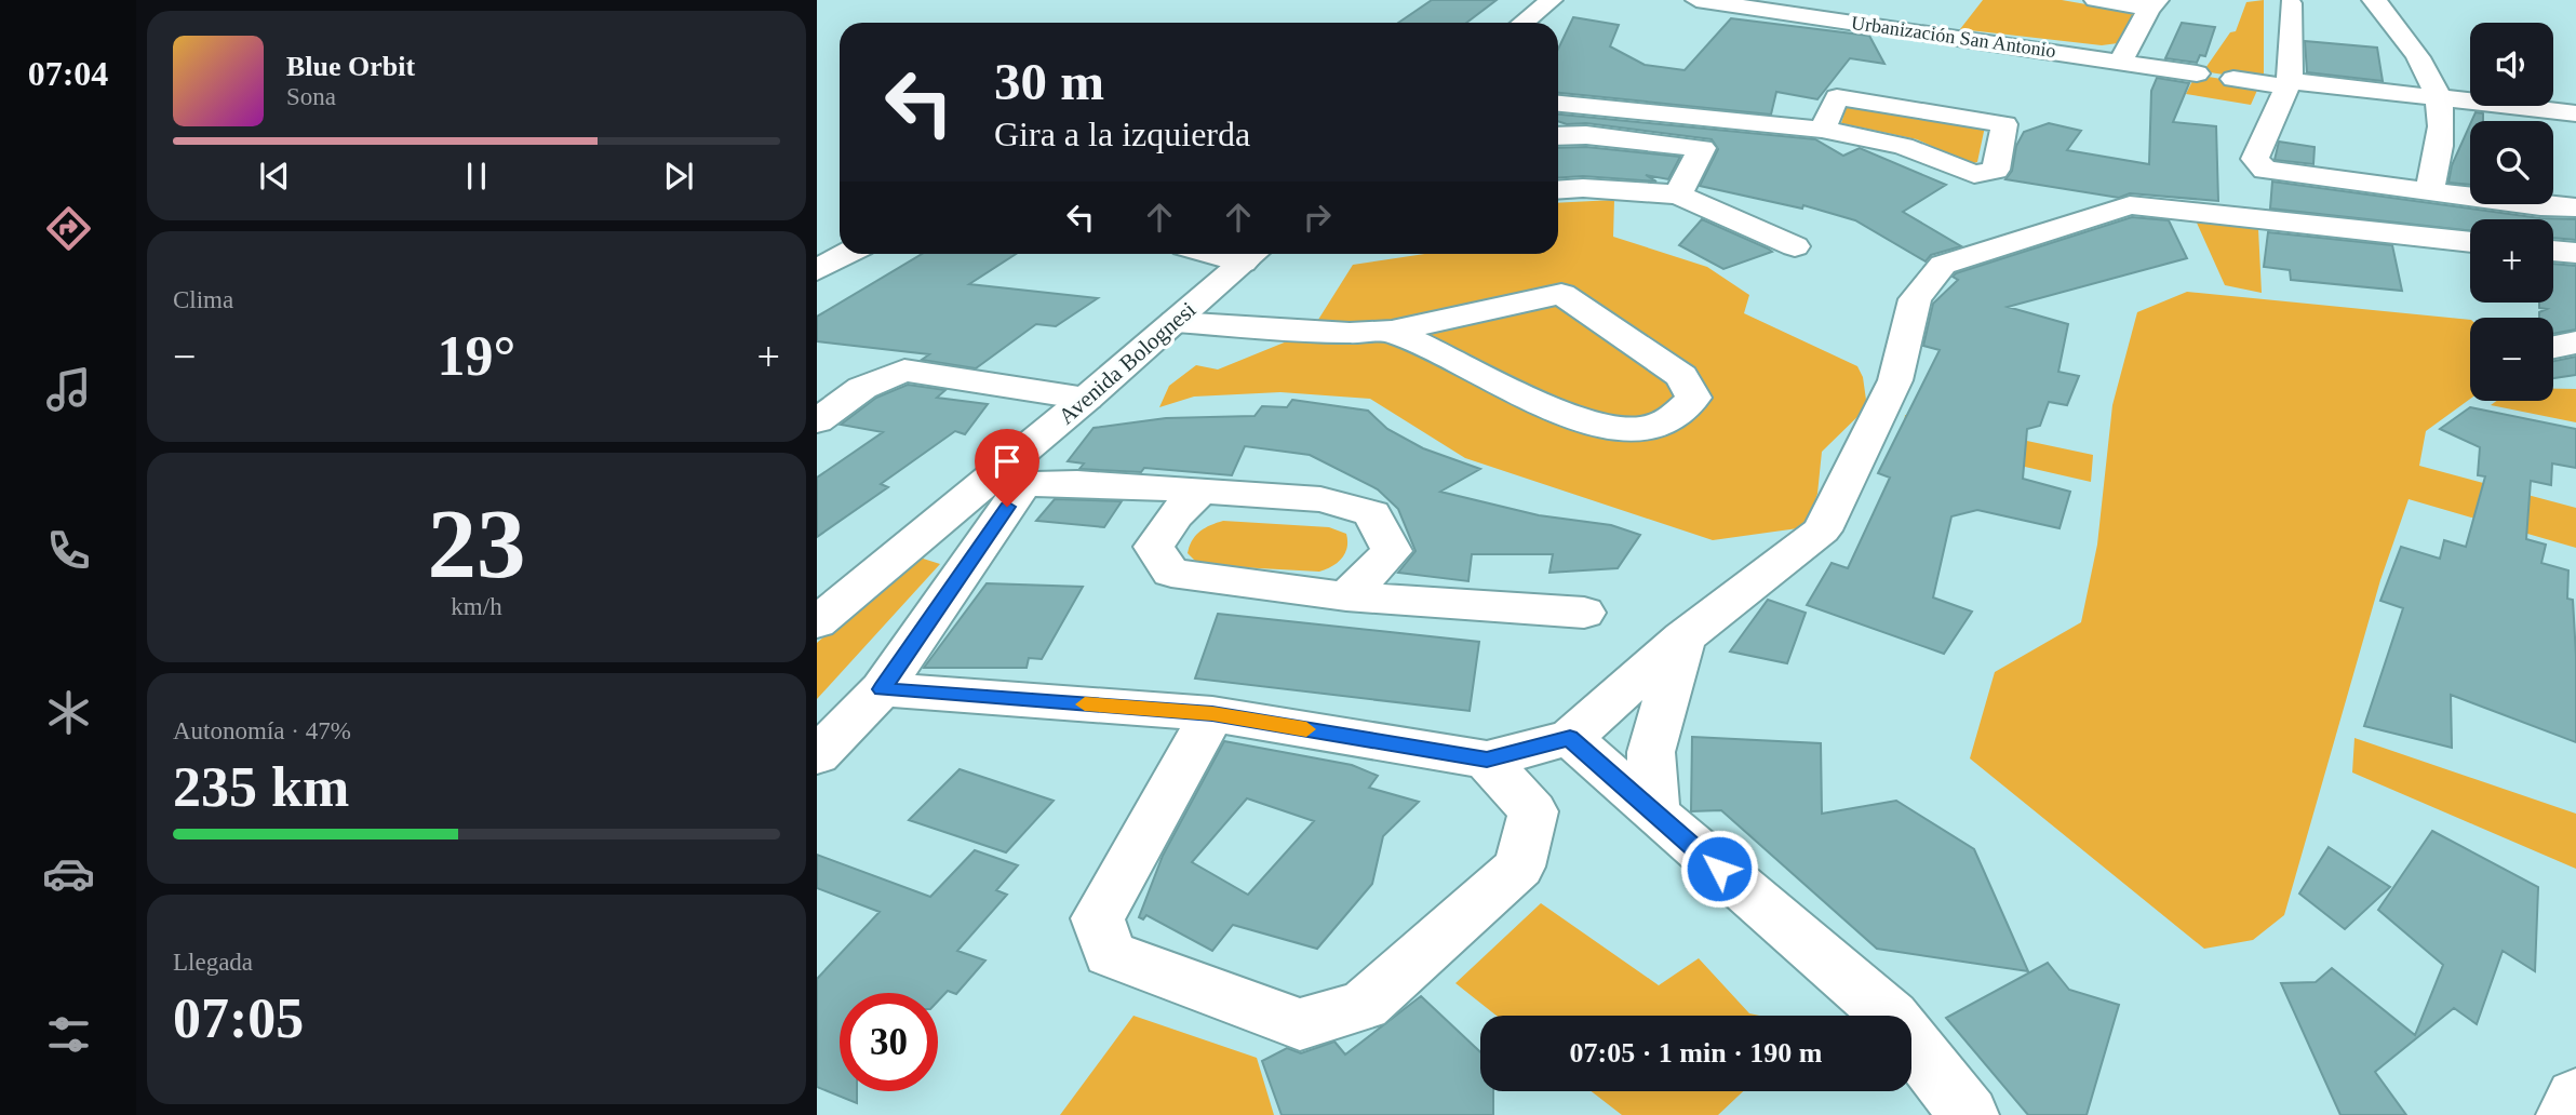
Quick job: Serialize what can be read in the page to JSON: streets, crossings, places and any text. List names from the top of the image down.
{
  "streets": {
    "street": ["Urbanización San Antonio", "Avenida Bolognesi"]
  },
  "page": {
    "tabs": "07:04",
    "map_buttons": ["+", "−"],
    "turn": ["30 m", "Gira a la izquierda"],
    "song": ["Blue Orbit", "Sona"],
    "tile": [
      "Clima",
      ["23", "km/h"],
      ["Autonomía · 47%", "235 km"],
      ["Llegada", "07:05"]
    ],
    "heat": ["−", "19°", "+"],
    "limit": "30",
    "trip": "07:05 · 1 min · 190 m"
  }
}
